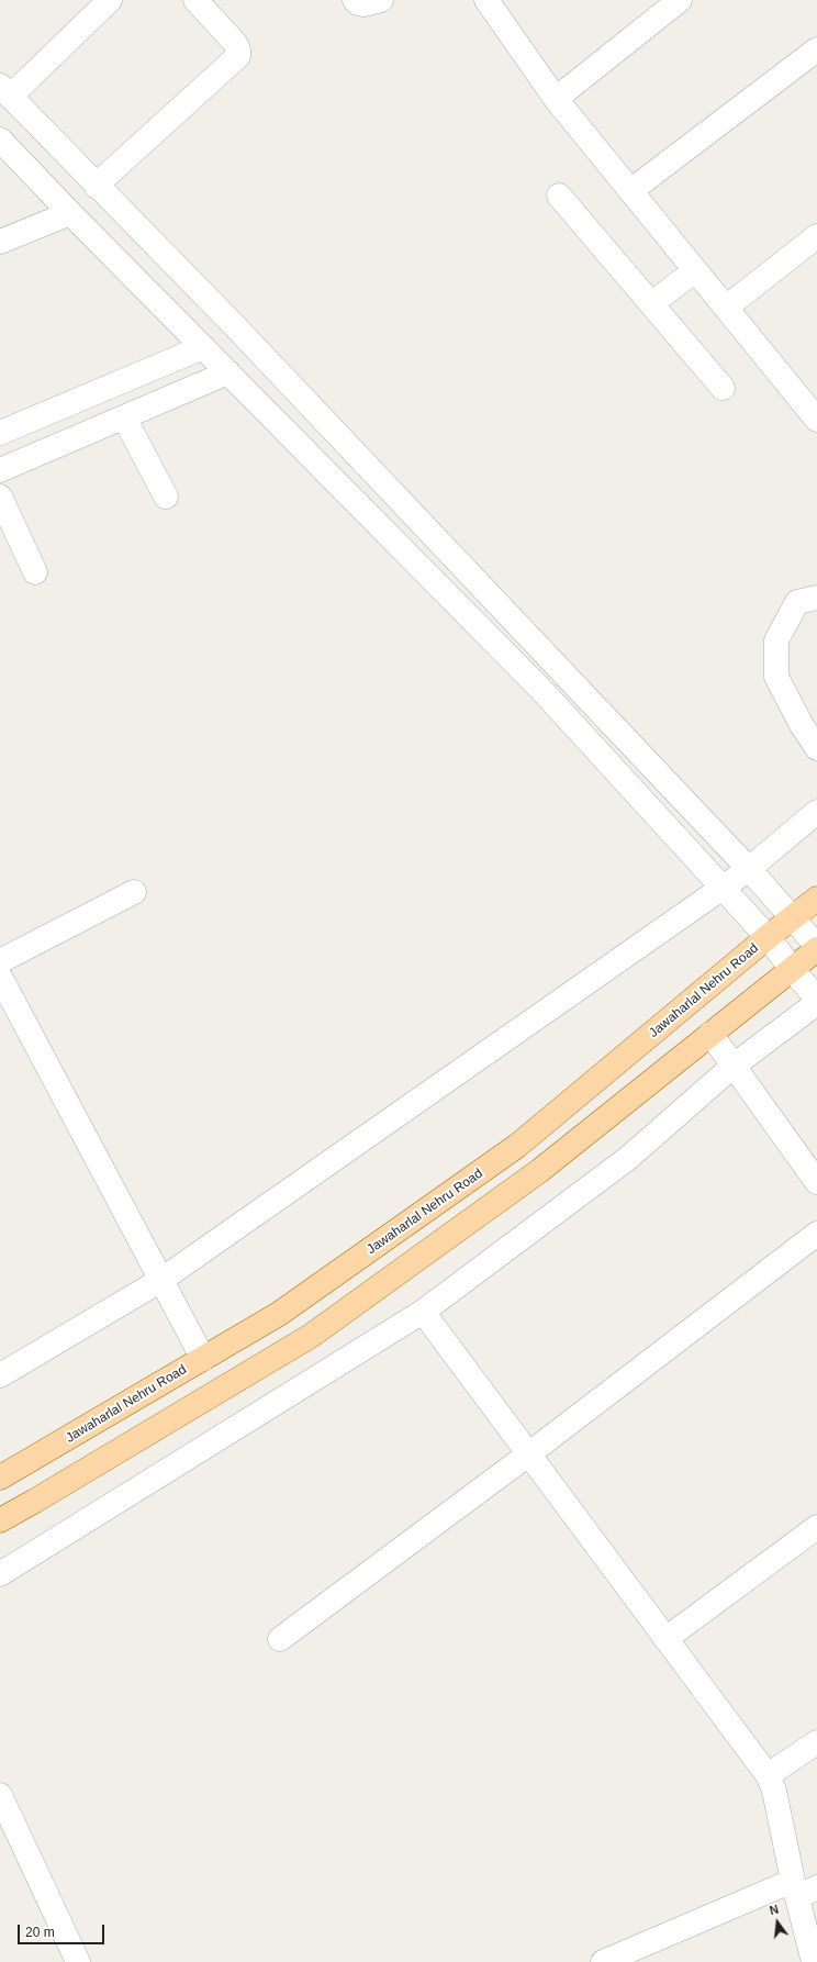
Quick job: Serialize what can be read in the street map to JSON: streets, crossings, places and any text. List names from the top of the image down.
{
  "streets": {
    "main road": ["Jawaharlal Nehru Road"]
  },
  "scale_bar": "20 m",
  "north": "top"
}
